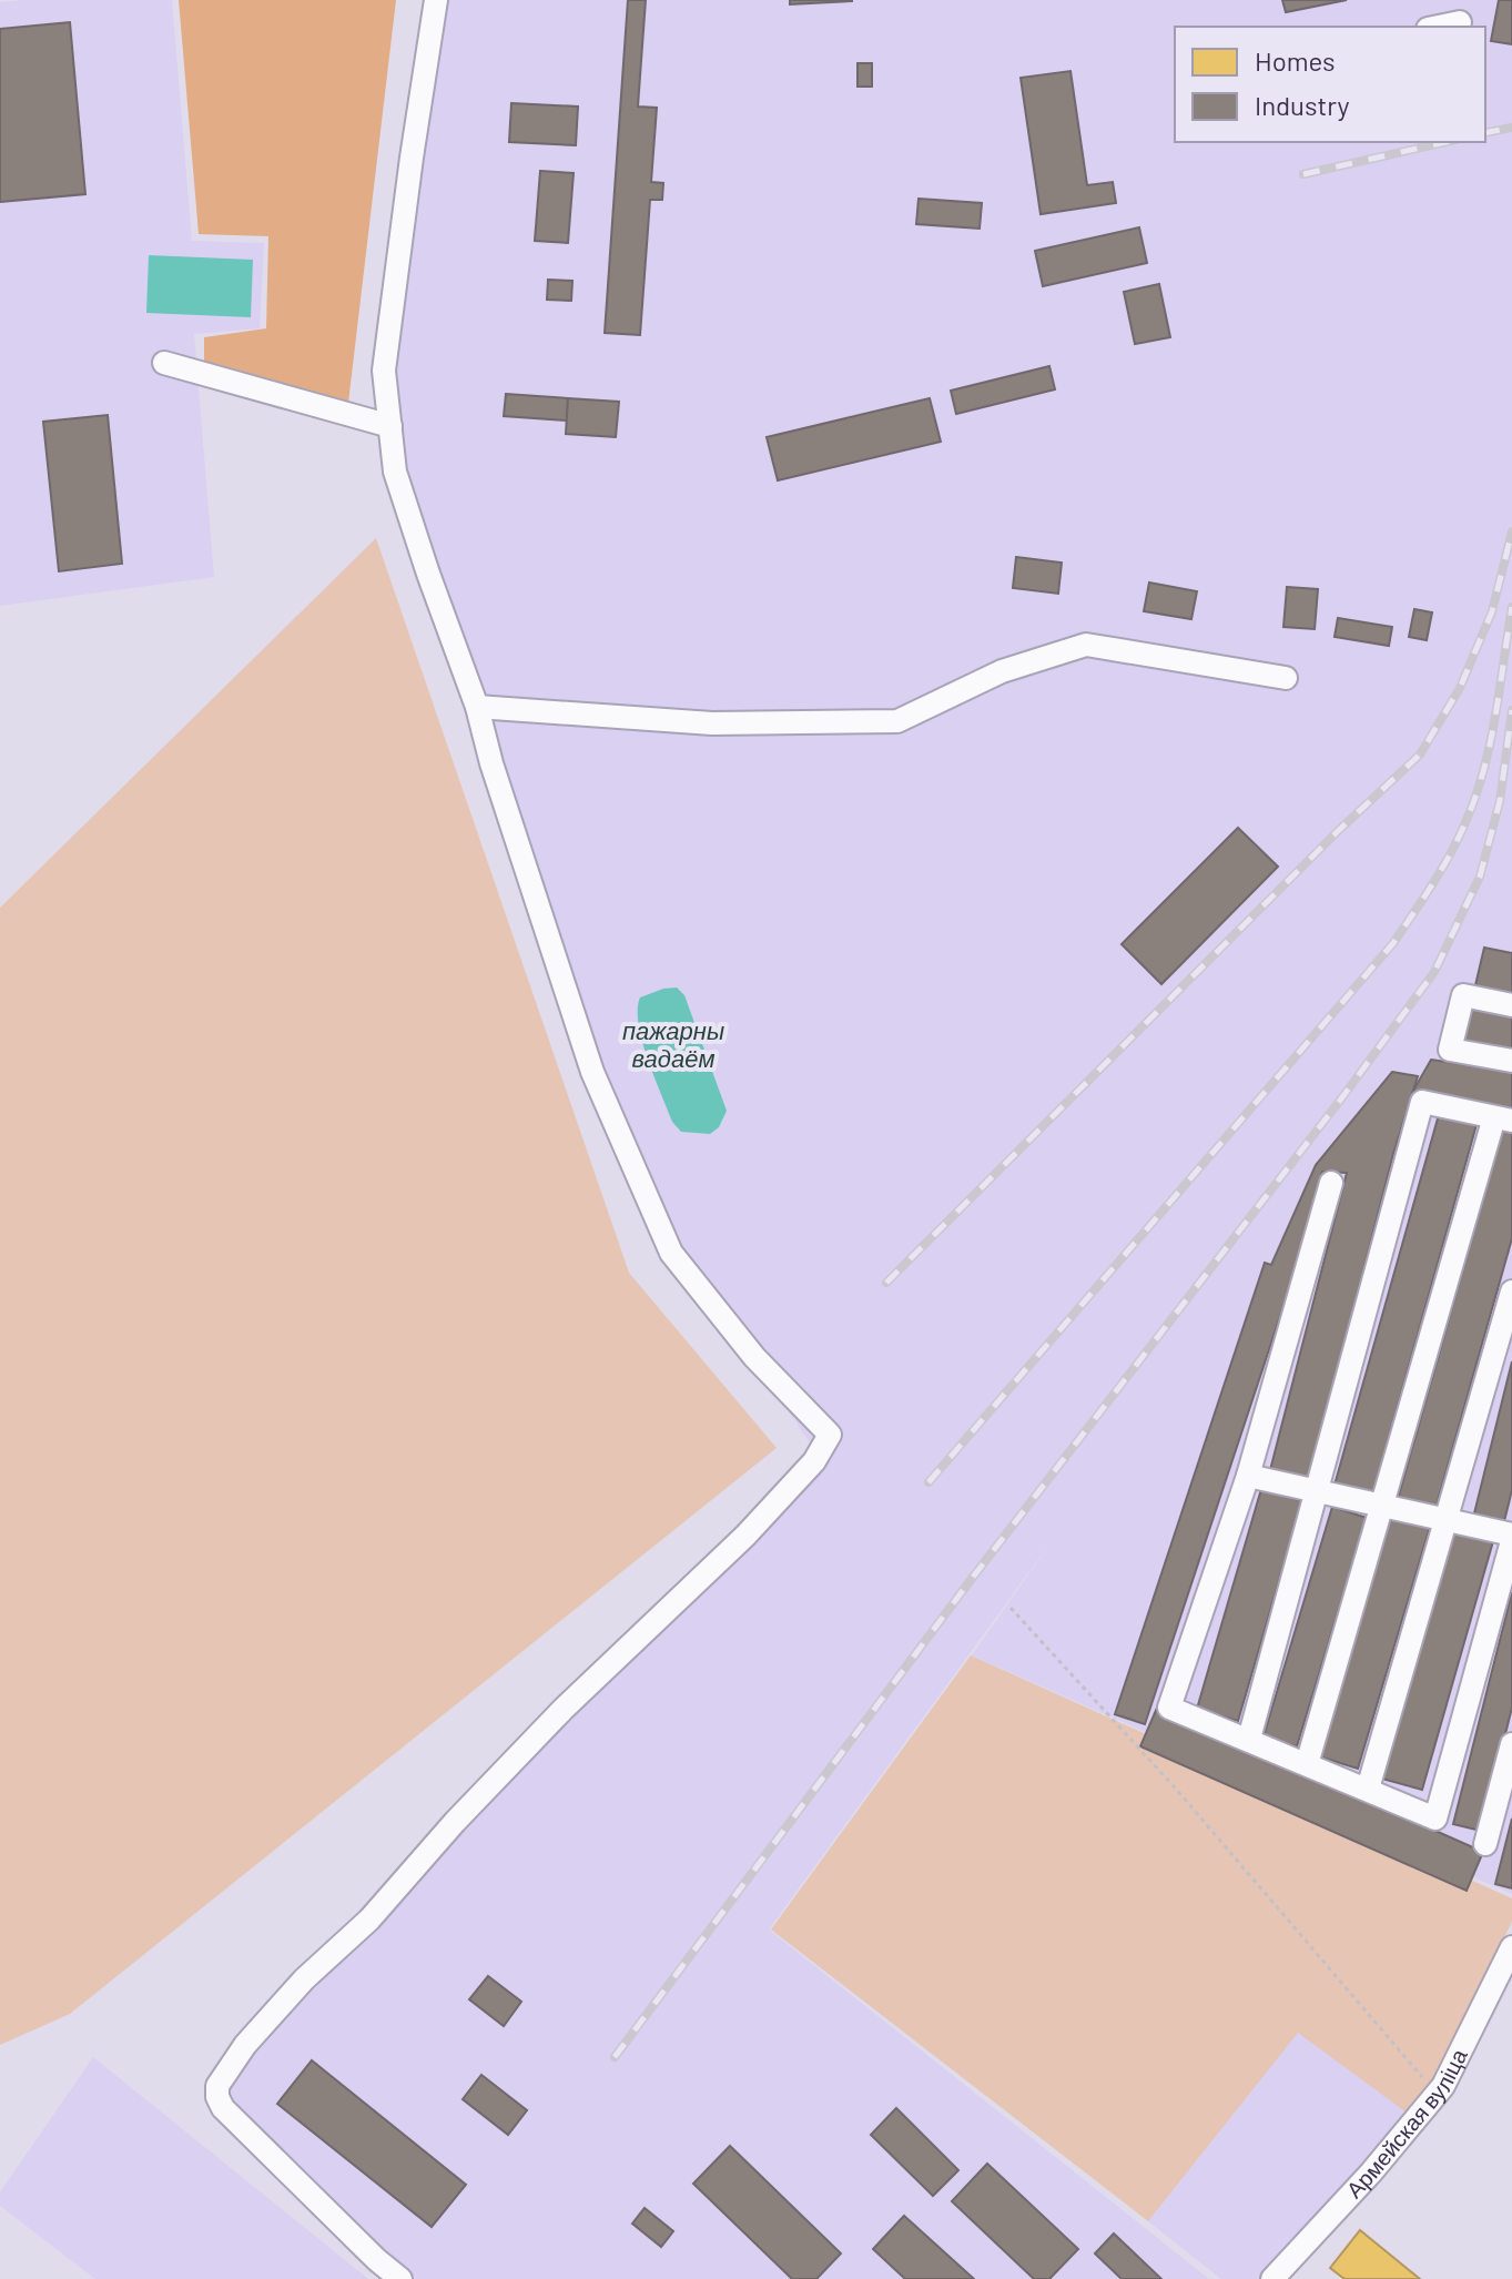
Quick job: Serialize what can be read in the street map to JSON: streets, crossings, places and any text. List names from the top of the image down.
{
  "streets": {
    "street": ["Армейская вуліца"]
  },
  "water": ["пажарны вадаём"],
  "legend": ["Homes", "Industry"]
}
